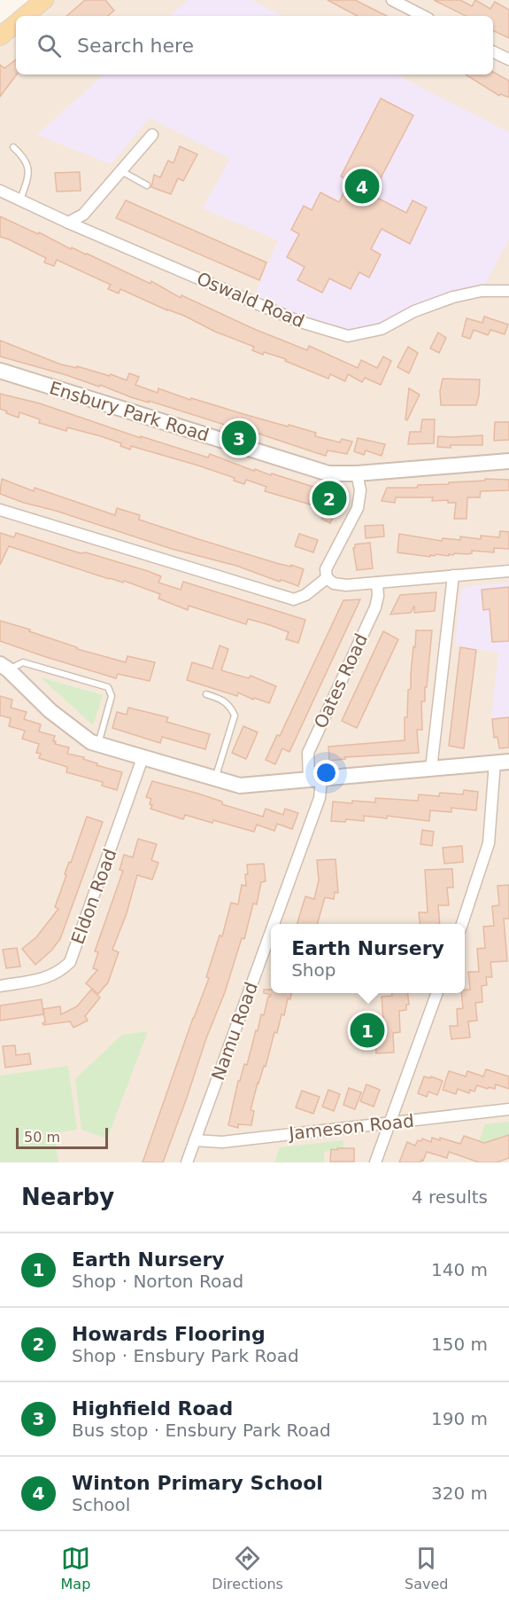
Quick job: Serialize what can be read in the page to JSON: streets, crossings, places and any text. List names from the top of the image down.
{
  "streets": {
    "street": [
      "Oswald Road",
      "Ensbury Park Road",
      "Oates Road",
      "Eldon Road",
      "Namu Road",
      "Jameson Road"
    ]
  },
  "crossings": [
    ["Oates Road", "Namu Road"],
    ["Namu Road", "Jameson Road"]
  ],
  "scale_bar": "50 m",
  "page": {
    "search": "Search here",
    "pins": [
      "4",
      "3",
      "2",
      "1"
    ],
    "popup": ["Earth Nursery", "Shop"],
    "scale": "50 m",
    "heading": ["Nearby", "4 results"],
    "list": [
      {
        "mark": "1",
        "name": "Earth Nursery",
        "note": "Shop · Norton Road",
        "value": "140 m"
      },
      {
        "mark": "2",
        "name": "Howards Flooring",
        "note": "Shop · Ensbury Park Road",
        "value": "150 m"
      },
      {
        "mark": "3",
        "name": "Highfield Road",
        "note": "Bus stop · Ensbury Park Road",
        "value": "190 m"
      },
      {
        "mark": "4",
        "name": "Winton Primary School",
        "note": "School",
        "value": "320 m"
      }
    ],
    "nav": ["Map", "Directions", "Saved"]
  }
}
